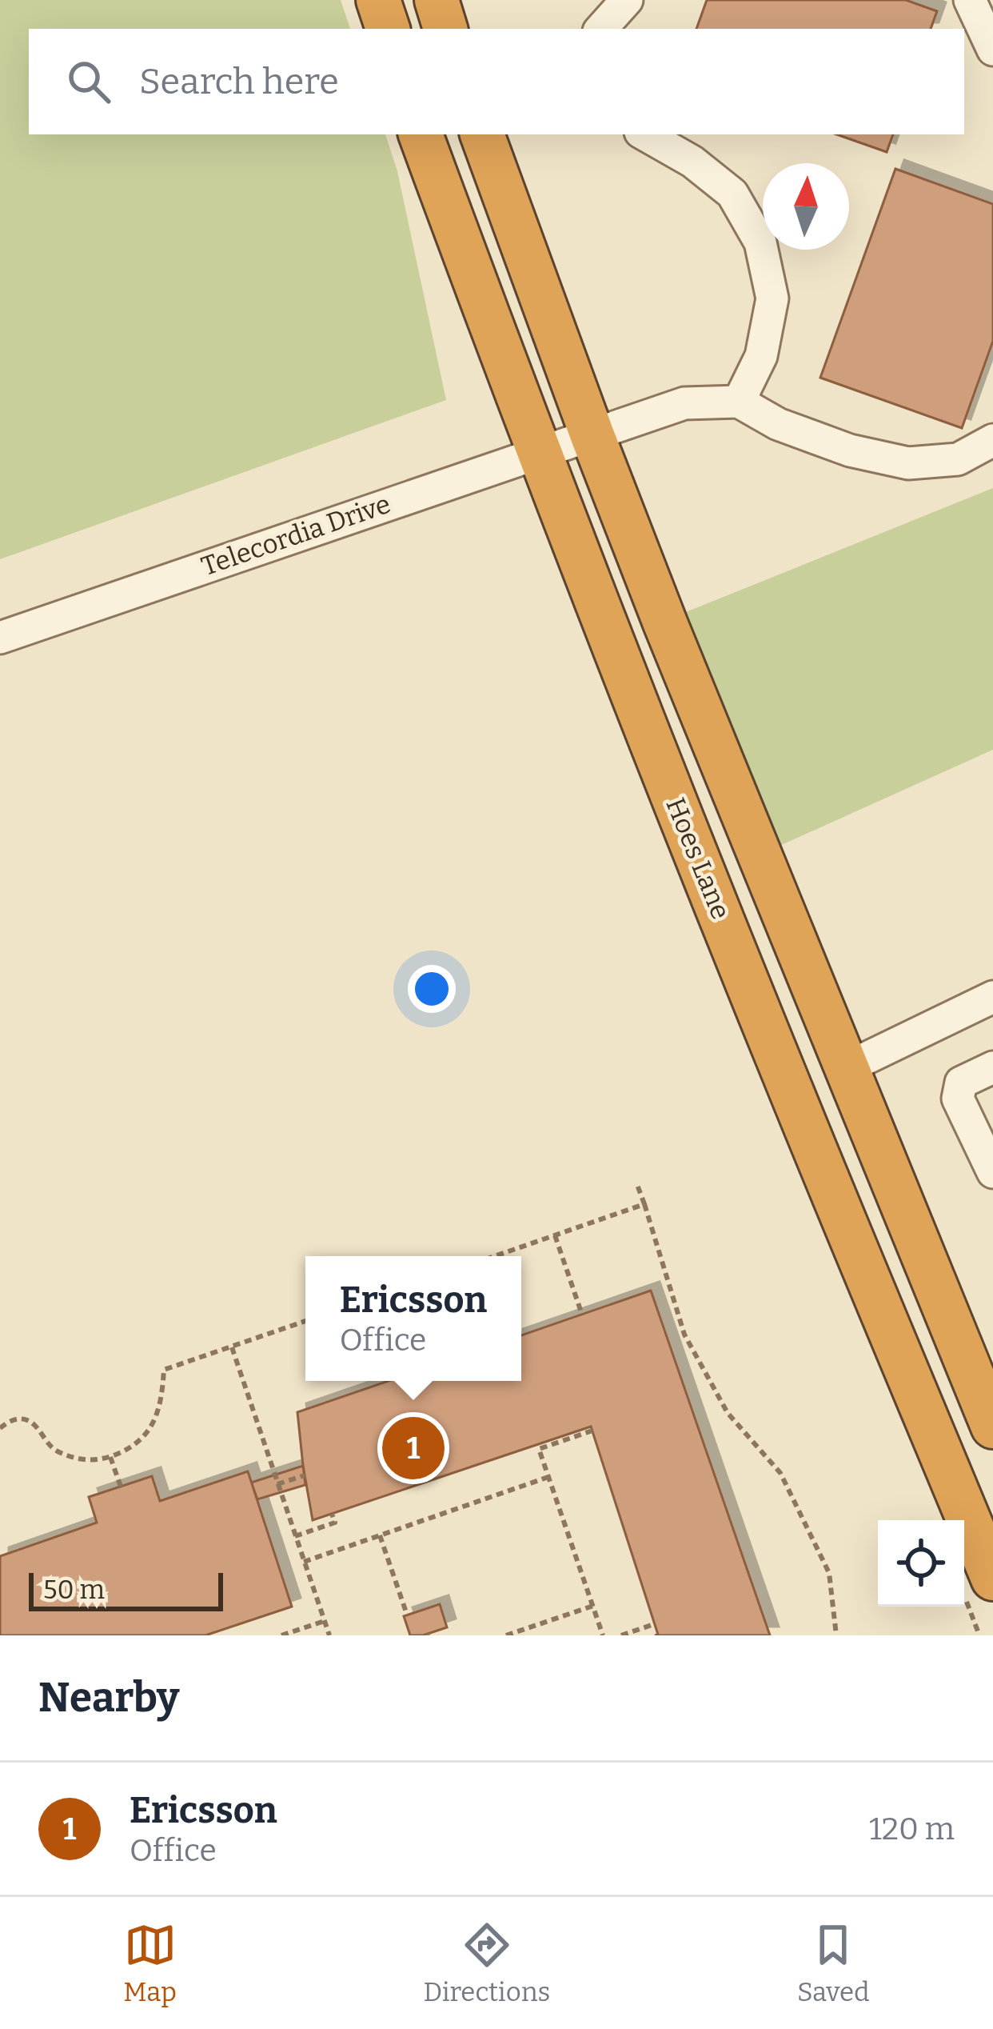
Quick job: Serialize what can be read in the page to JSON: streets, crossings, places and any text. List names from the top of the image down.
{
  "streets": {
    "highway": ["Hoes Lane"],
    "street": ["Telecordia Drive"]
  },
  "crossings": [
    ["Telecordia Drive", "Hoes Lane"]
  ],
  "scale_bar": "50 m",
  "north": "top",
  "page": {
    "search": "Search here",
    "popup": ["Ericsson", "Office"],
    "pins": "1",
    "scale": "50 m",
    "heading": "Nearby",
    "list": [
      {
        "mark": "1",
        "name": "Ericsson",
        "note": "Office",
        "value": "120 m"
      }
    ],
    "nav": ["Map", "Directions", "Saved"]
  }
}
